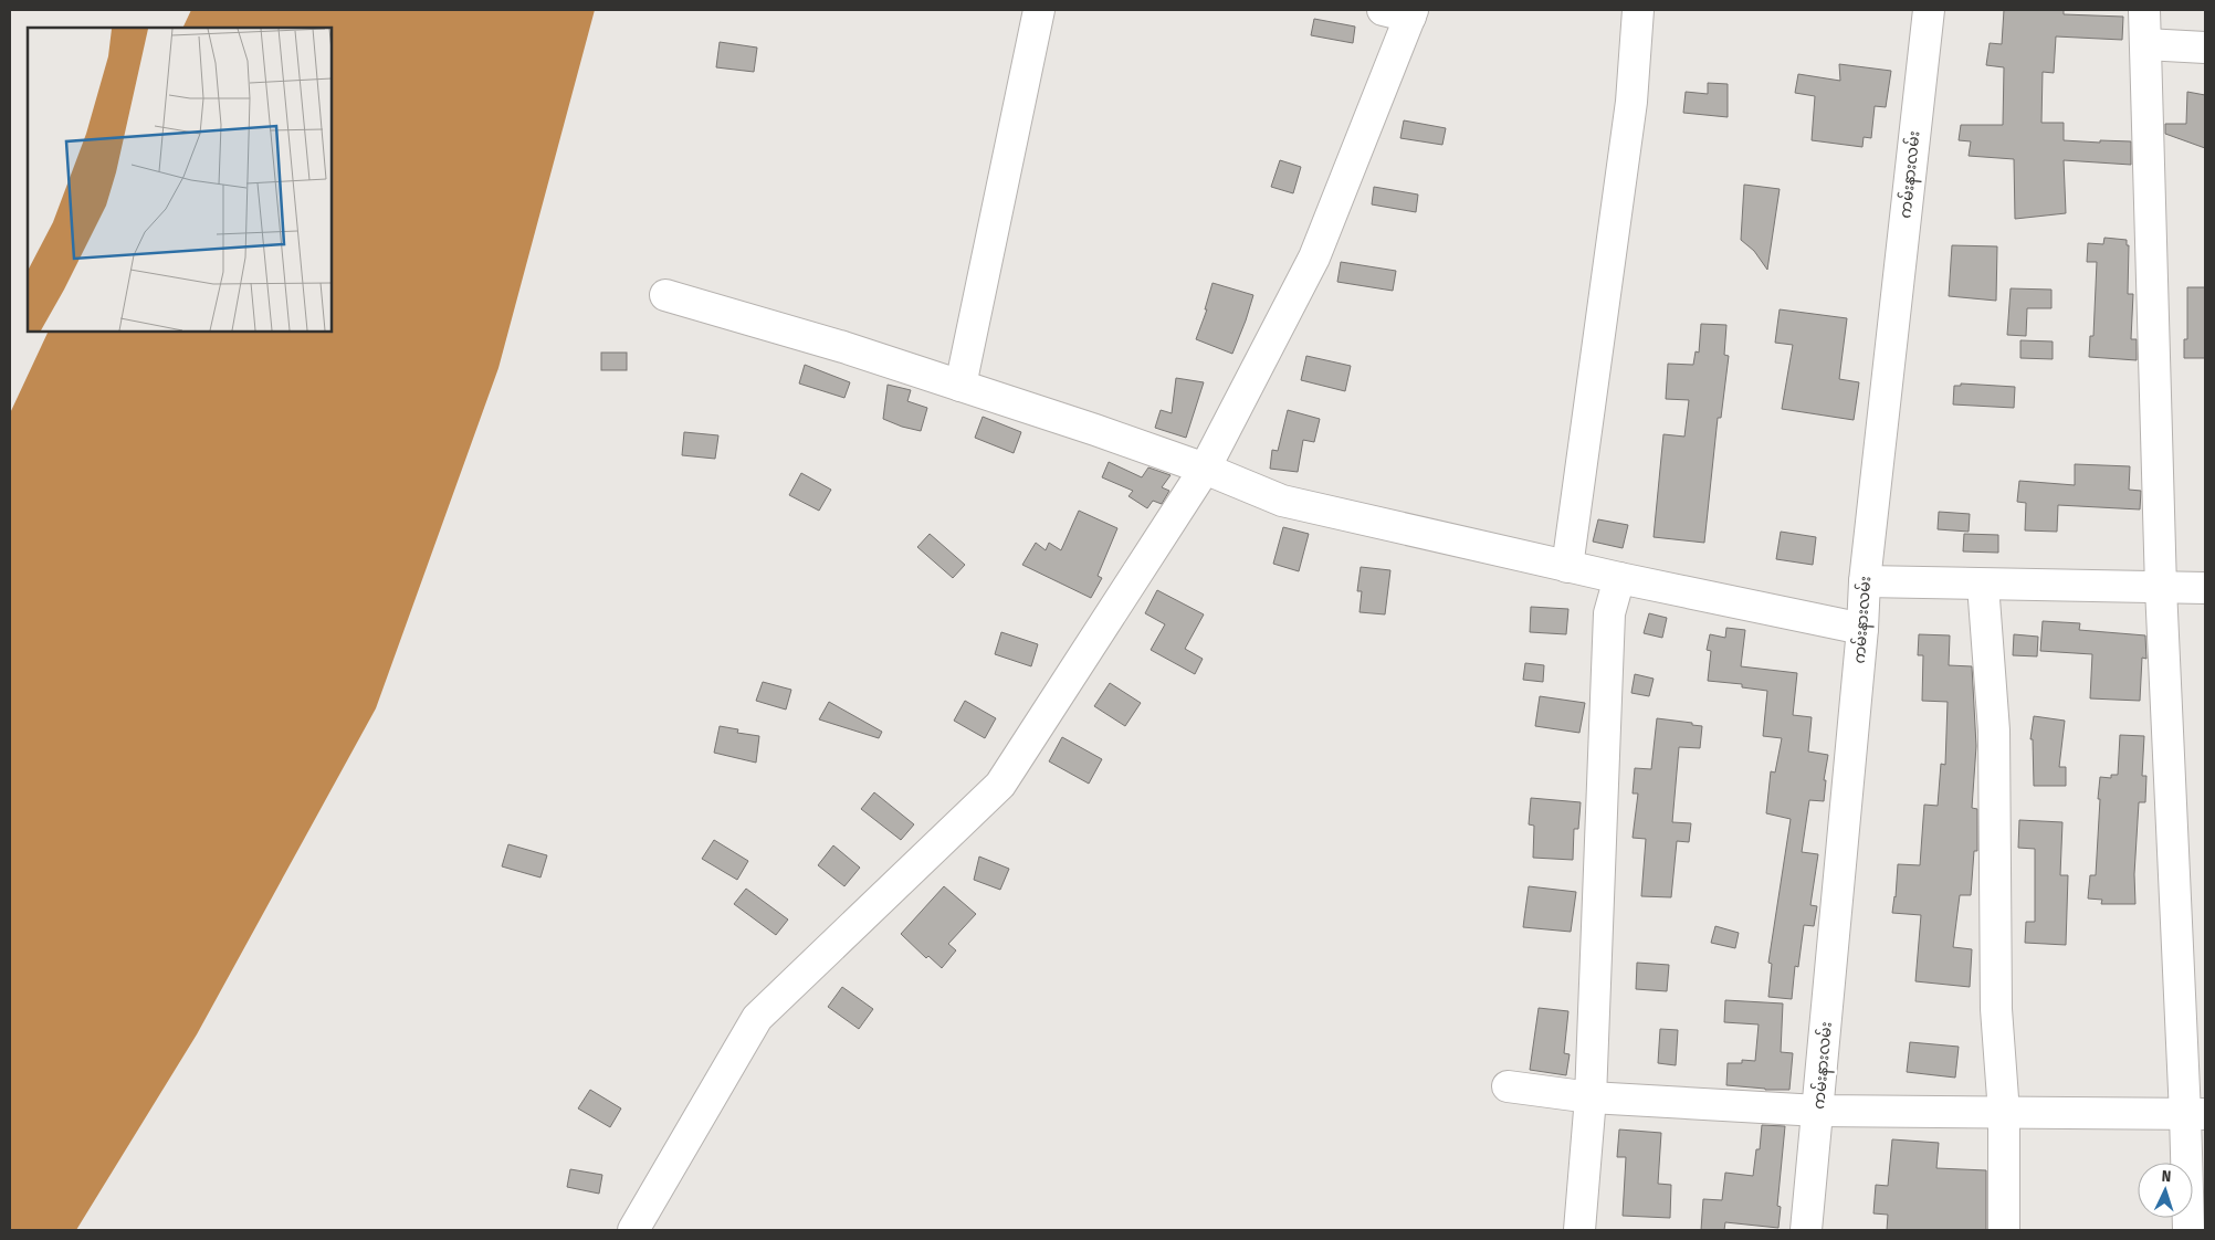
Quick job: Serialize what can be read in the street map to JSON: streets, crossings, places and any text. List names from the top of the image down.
{
  "streets": {
    "street": ["ကမ်းနားလမ်း"]
  },
  "north": "top"
}
